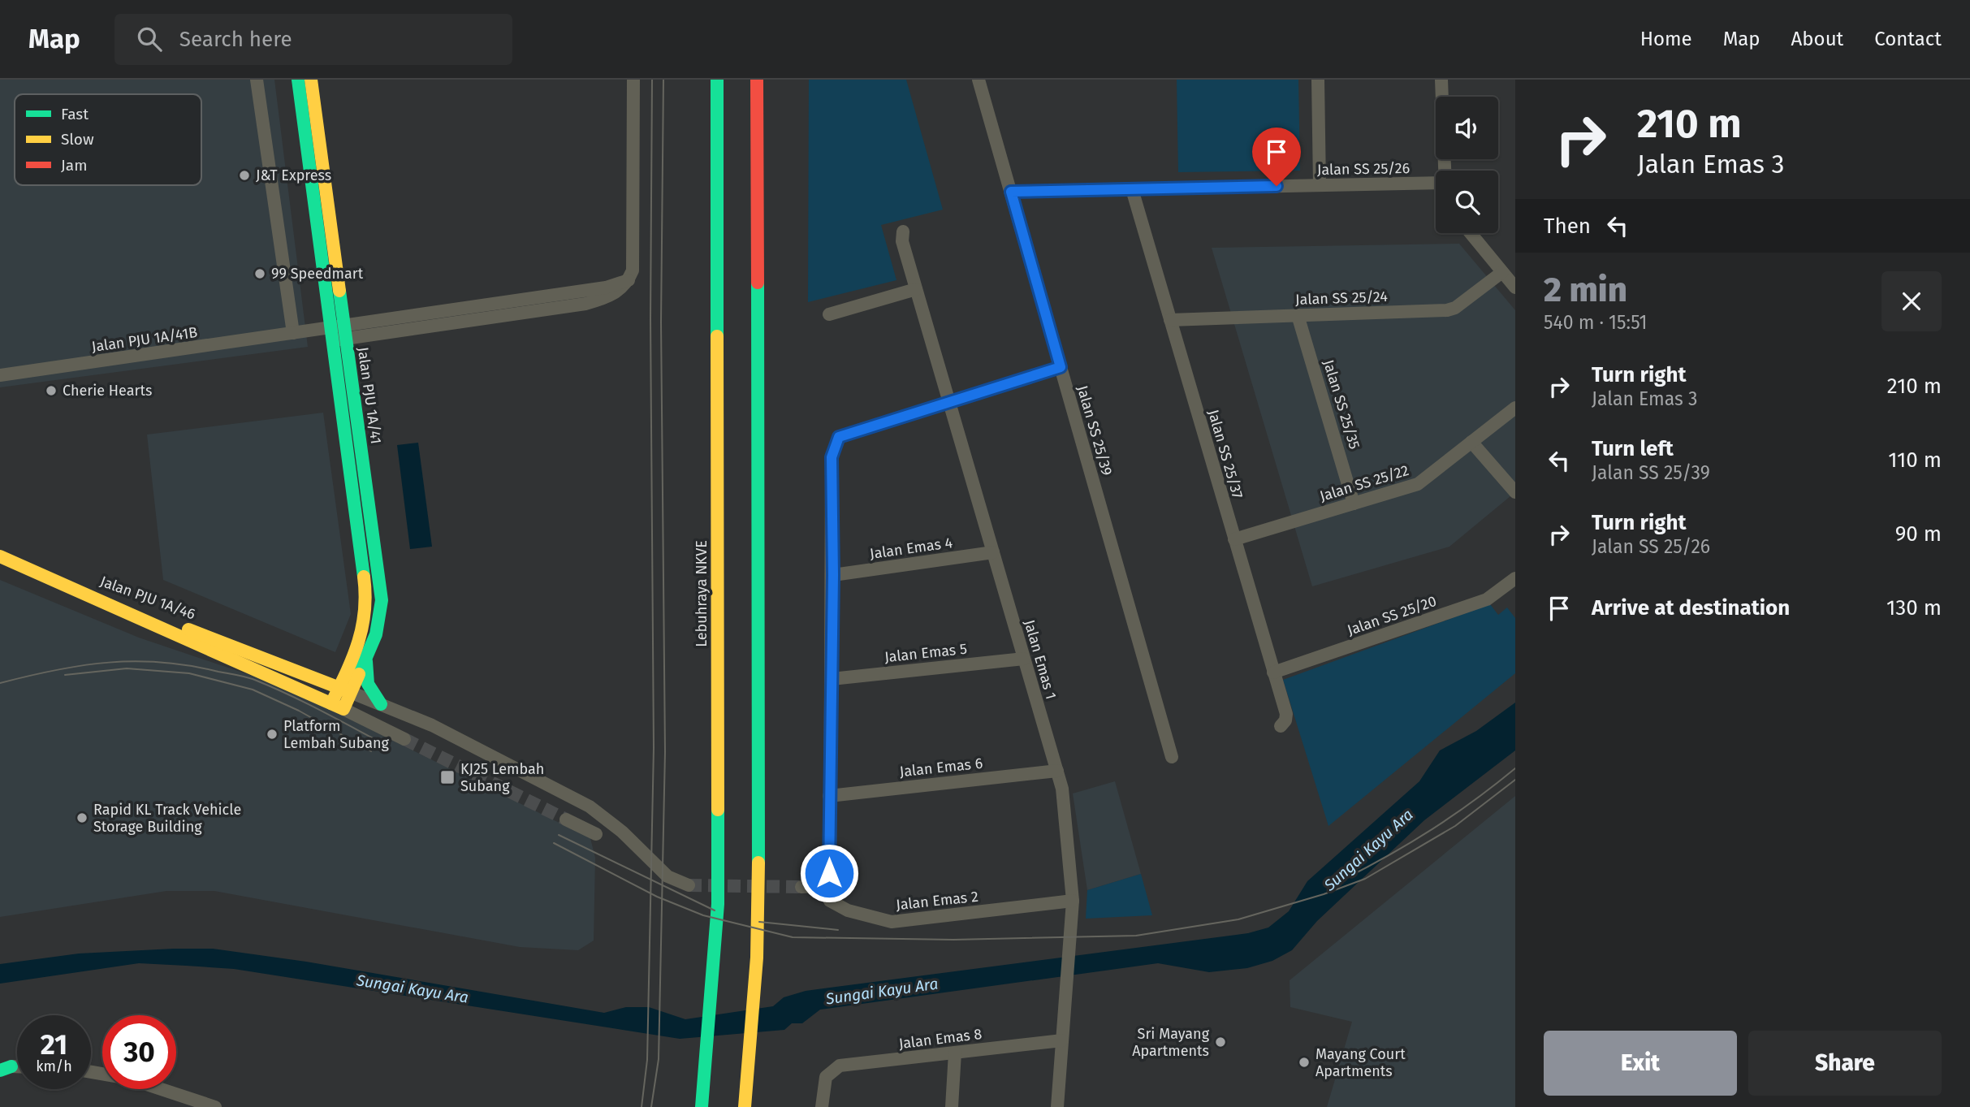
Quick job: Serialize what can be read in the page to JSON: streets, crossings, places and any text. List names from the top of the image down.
{
  "streets": {
    "main road": ["Jalan PJU 1A/41", "Lebuhraya NKVE", "Jalan PJU 1A/46"],
    "street": [
      "Jalan SS 25/26",
      "Jalan SS 25/24",
      "Jalan PJU 1A/41B",
      "Jalan SS 25/35",
      "Jalan SS 25/39",
      "Jalan SS 25/37",
      "Jalan SS 25/22",
      "Jalan Emas 4",
      "Jalan SS 25/20",
      "Jalan Emas 5",
      "Jalan Emas 1",
      "Jalan Emas 6",
      "Jalan Emas 2",
      "Jalan Emas 8"
    ]
  },
  "crossings": [
    ["Jalan SS 25/26", "Jalan SS 25/39"],
    ["Jalan SS 25/26", "Jalan SS 25/37"],
    ["Jalan SS 25/24", "Jalan SS 25/35"],
    ["Jalan SS 25/24", "Jalan SS 25/37"],
    ["Jalan PJU 1A/41B", "Jalan PJU 1A/41"],
    ["Jalan PJU 1A/41", "Jalan PJU 1A/46"],
    ["Jalan SS 25/35", "Jalan SS 25/22"],
    ["Jalan SS 25/37", "Jalan SS 25/22"],
    ["Jalan SS 25/37", "Jalan SS 25/20"],
    ["Jalan Emas 4", "Jalan Emas 1"],
    ["Jalan Emas 4", "Jalan Emas 2"],
    ["Jalan Emas 5", "Jalan Emas 1"],
    ["Jalan Emas 5", "Jalan Emas 2"],
    ["Jalan Emas 1", "Jalan Emas 6"],
    ["Jalan Emas 1", "Jalan Emas 2"],
    ["Jalan Emas 1", "Jalan Emas 8"],
    ["Jalan Emas 6", "Jalan Emas 2"]
  ],
  "water": ["Sungai Kayu Ara"],
  "places": {
    "other": [
      "J&T Express",
      "99 Speedmart",
      "Cherie Hearts",
      "Platform Lembah Subang",
      "Rapid KL Track Vehicle Storage Building",
      "Sri Mayang Apartments",
      "Mayang Court Apartments"
    ],
    "transit": ["KJ25 Lembah Subang"]
  },
  "legend": ["Fast", "Slow", "Jam"],
  "page": {
    "header": "Map",
    "search": "Search here",
    "nav": [
      "Home",
      "Map",
      "About",
      "Contact"
    ],
    "turn": ["210 m", "Jalan Emas 3"],
    "then": "Then",
    "heading": ["2 min", "540 m · 15:51"],
    "list": [
      {
        "name": "Turn right",
        "note": "Jalan Emas 3",
        "value": "210 m"
      },
      {
        "name": "Turn left",
        "note": "Jalan SS 25/39",
        "value": "110 m"
      },
      {
        "name": "Turn right",
        "note": "Jalan SS 25/26",
        "value": "90 m"
      },
      {
        "name": "Arrive at destination",
        "value": "130 m"
      }
    ],
    "speed": "21 km/h",
    "limit": "30",
    "buttons": ["Exit", "Share"]
  }
}
